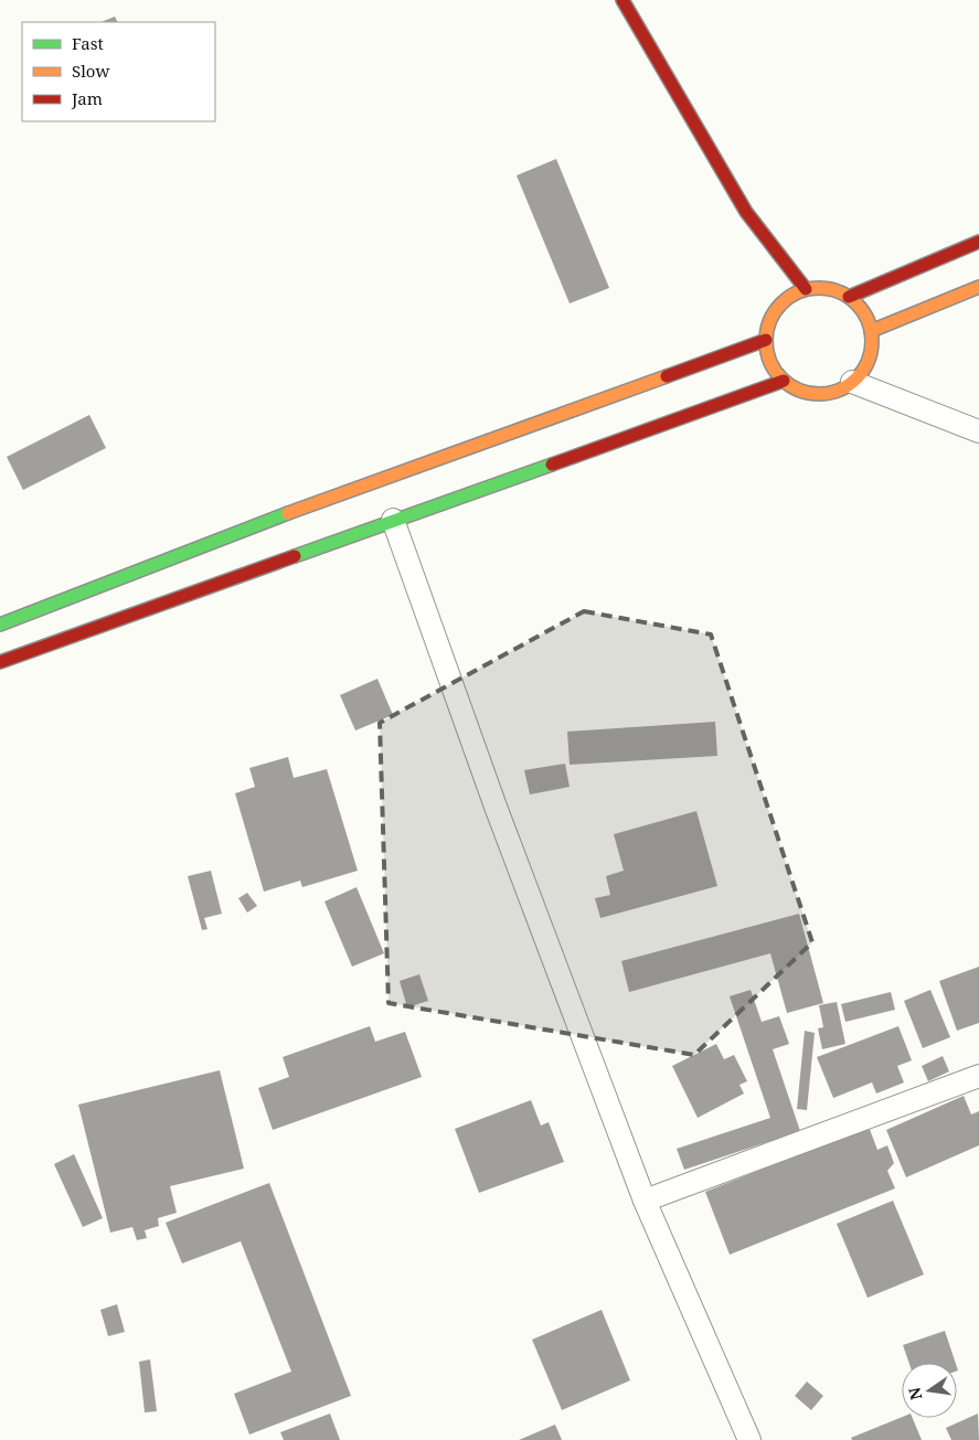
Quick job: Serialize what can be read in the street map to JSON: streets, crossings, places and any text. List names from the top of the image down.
{
  "legend": ["Fast", "Slow", "Jam"],
  "north": "left"
}
